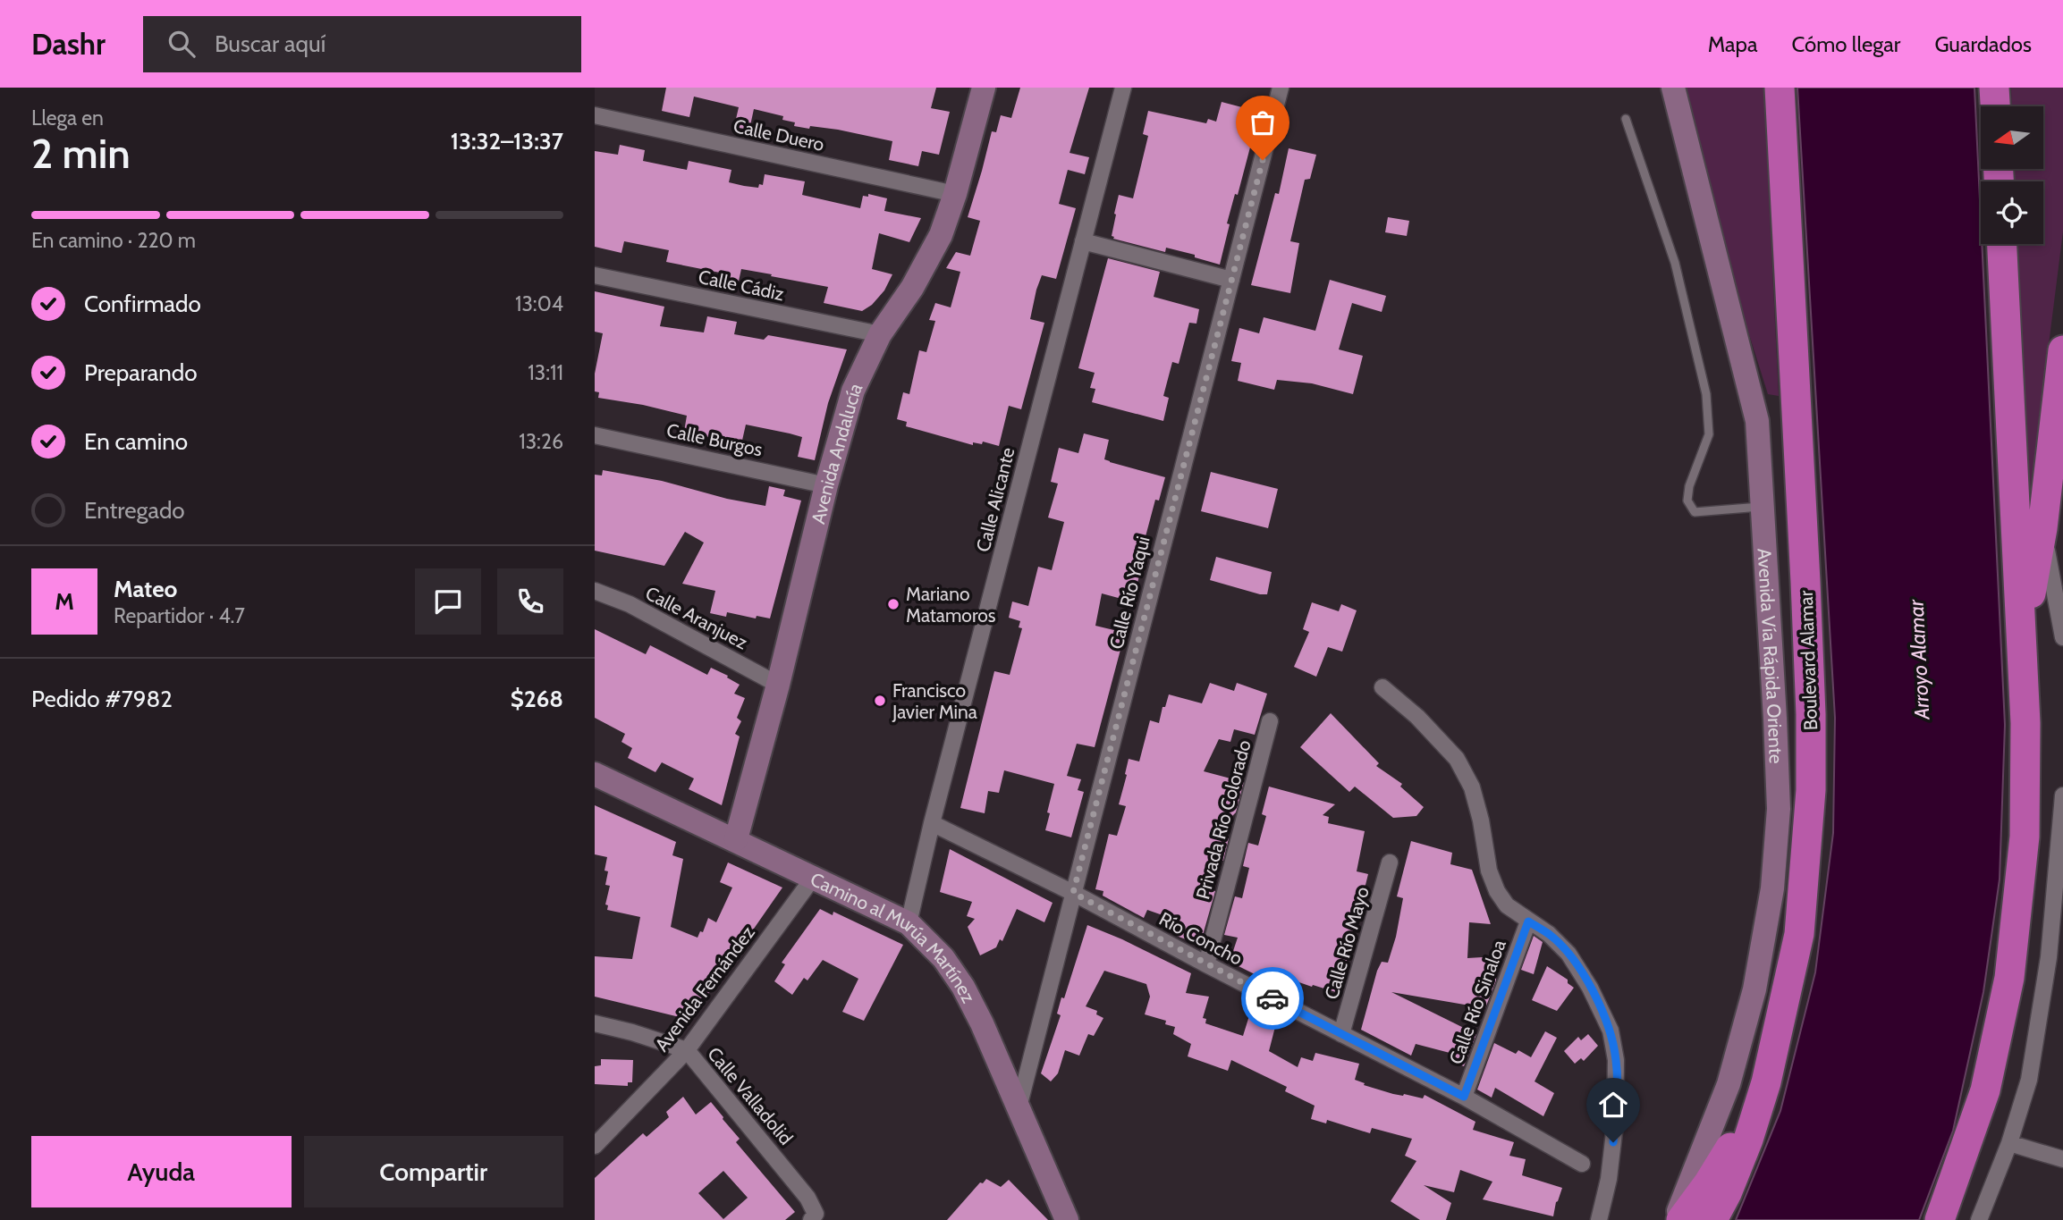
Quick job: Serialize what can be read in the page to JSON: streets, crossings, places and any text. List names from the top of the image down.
{
  "streets": {
    "highway": ["Boulevard Alamar"],
    "street": [
      "Calle Duero",
      "Calle Cádiz",
      "Calle Burgos",
      "Avenida Andalucía",
      "Calle Alicante",
      "Calle Río Yaqui",
      "Calle Aranjuez",
      "Avenida Vía Rápida Oriente",
      "Privada Río Colorado",
      "Río Concho",
      "Camino al Murúa Martínez",
      "Calle Río Mayo",
      "Avenida Fernández",
      "Calle Río Sinaloa",
      "Calle Valladolid"
    ]
  },
  "crossings": [
    ["Calle Duero", "Avenida Andalucía"],
    ["Calle Cádiz", "Avenida Andalucía"],
    ["Calle Burgos", "Avenida Andalucía"],
    ["Avenida Andalucía", "Calle Aranjuez"],
    ["Avenida Andalucía", "Camino al Murúa Martínez"],
    ["Calle Alicante", "Río Concho"],
    ["Calle Alicante", "Camino al Murúa Martínez"],
    ["Calle Río Yaqui", "Río Concho"],
    ["Calle Río Yaqui", "Camino al Murúa Martínez"],
    ["Privada Río Colorado", "Río Concho"],
    ["Río Concho", "Calle Río Mayo"],
    ["Río Concho", "Calle Río Sinaloa"],
    ["Camino al Murúa Martínez", "Avenida Fernández"],
    ["Avenida Fernández", "Calle Valladolid"]
  ],
  "water": ["Arroyo Alamar"],
  "places": ["Mariano Matamoros", "Francisco Javier Mina"],
  "north": "left",
  "page": {
    "header": "Dashr",
    "search": "Buscar aquí",
    "nav": ["Mapa", "Cómo llegar", "Guardados"],
    "heading": ["2 min", "Llega en", "13:32–13:37"],
    "panel": [
      "Mateo",
      "Repartidor · 4.7",
      "Pedido #7982",
      "$268"
    ],
    "bar": "En camino · 220 m",
    "list": [
      ["Confirmado", "13:04"],
      ["Preparando", "13:11"],
      ["En camino", "13:26"],
      "Entregado"
    ],
    "round": "M",
    "buttons": ["Ayuda", "Compartir"]
  }
}
